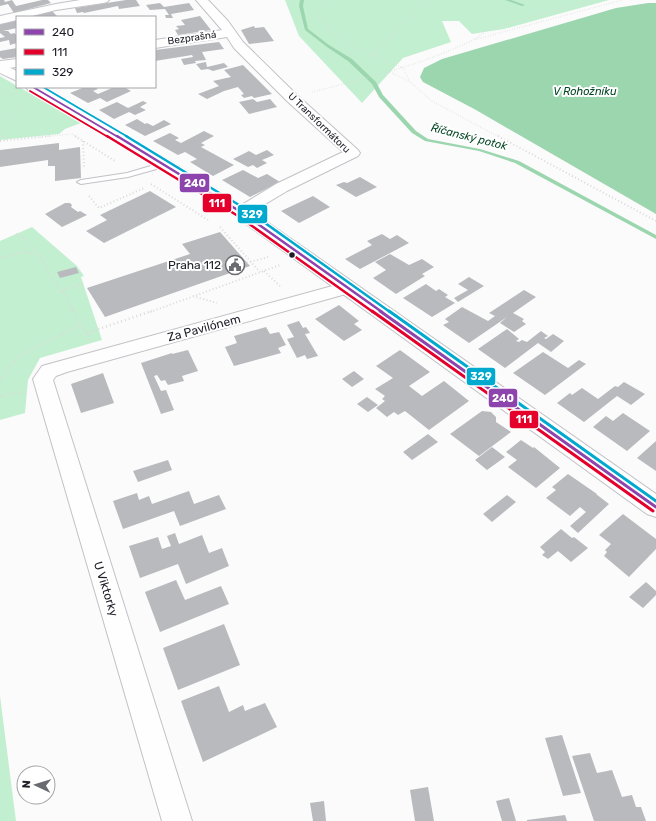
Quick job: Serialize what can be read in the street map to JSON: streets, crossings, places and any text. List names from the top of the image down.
{
  "streets": {
    "street": [
      "Bezprašná",
      "U Transformátoru",
      "Za Pavilónem",
      "U Viktorky"
    ]
  },
  "crossings": [
    ["Bezprašná", "U Transformátoru"],
    ["Za Pavilónem", "U Viktorky"]
  ],
  "water": ["V Rohožníku", "Říčanský potok"],
  "places": {
    "public building": ["Praha 112"]
  },
  "lines": ["transit line 240", "transit line 329", "transit line 111"],
  "legend": ["240", "111", "329"],
  "north": "left"
}
